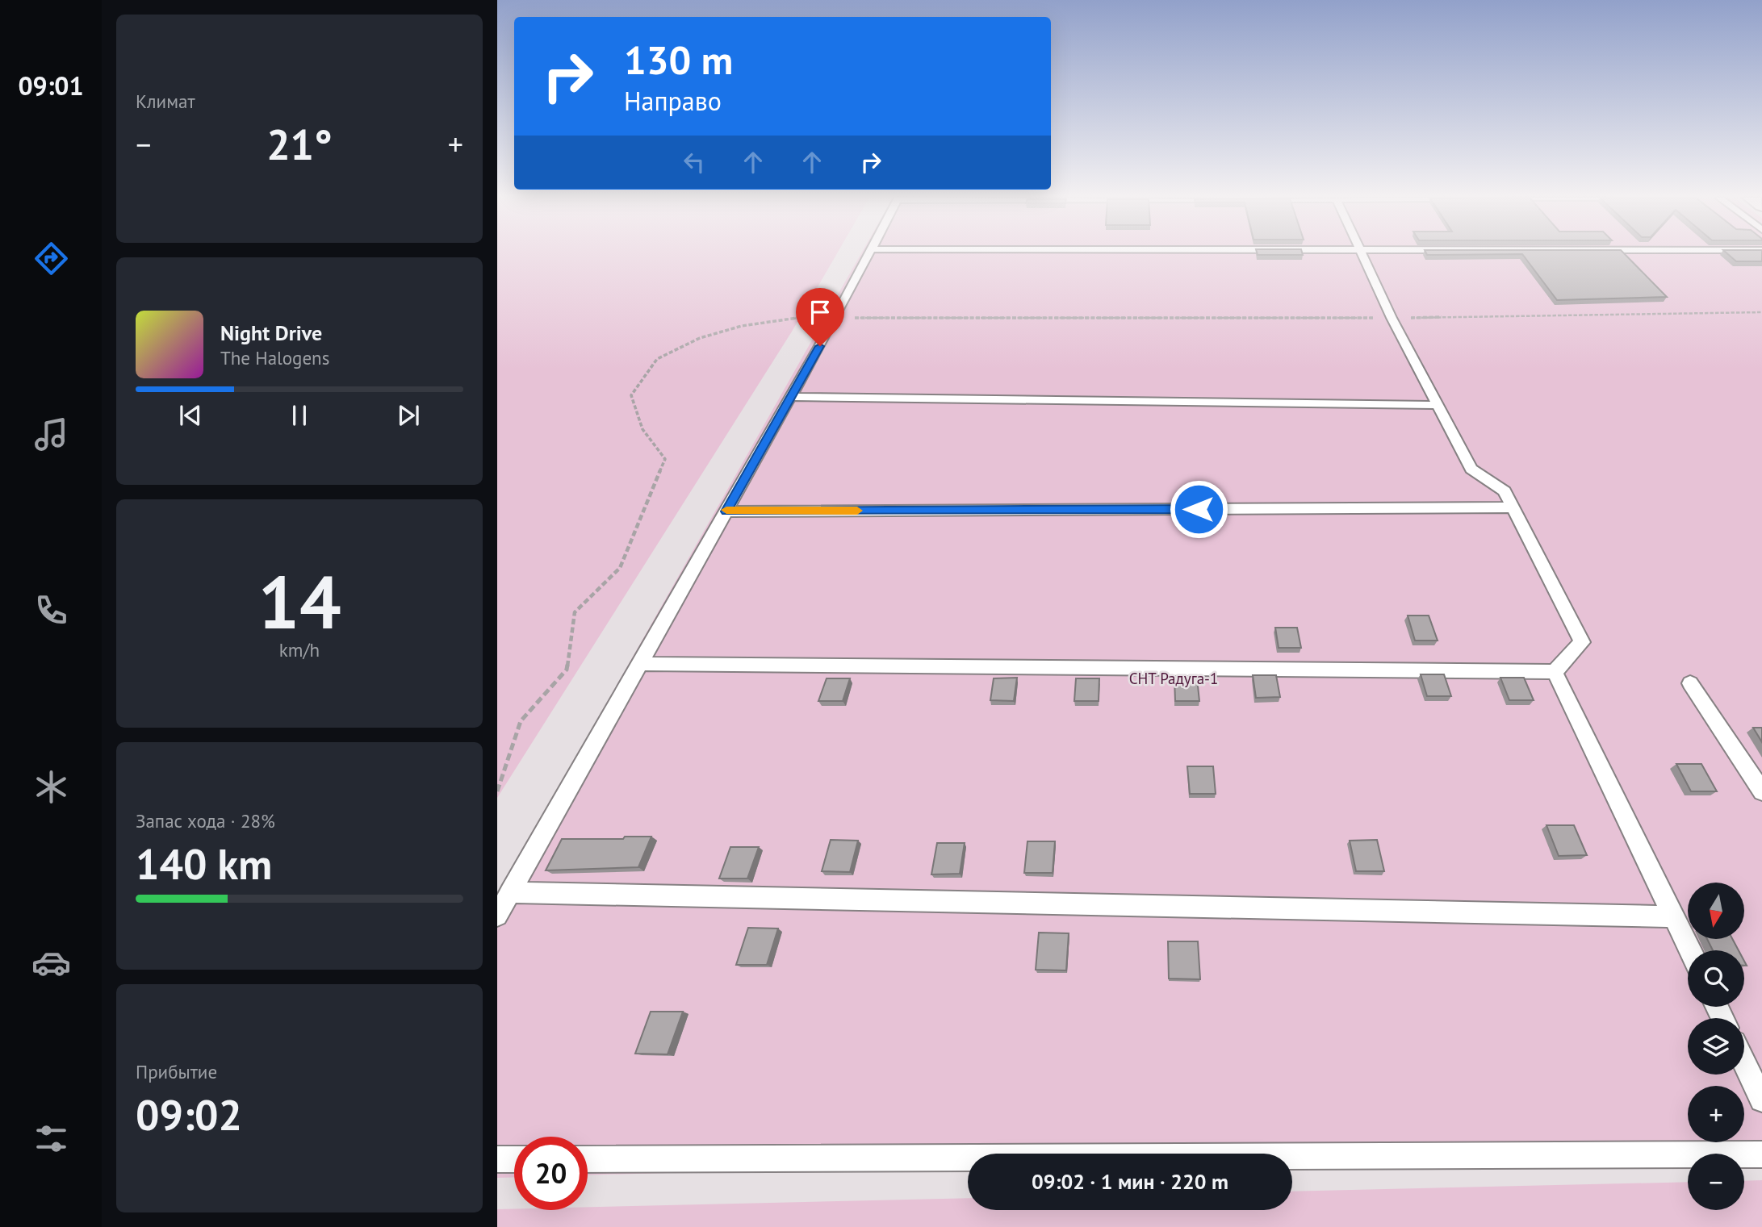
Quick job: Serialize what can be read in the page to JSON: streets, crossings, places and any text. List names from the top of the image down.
{
  "parks": ["СНТ Радуга-1"],
  "north": "bottom",
  "page": {
    "tabs": "09:01",
    "tile": [
      "Климат",
      ["14", "km/h"],
      ["Запас хода · 28%", "140 km"],
      ["Прибытие", "09:02"]
    ],
    "turn": ["130 m", "Направо"],
    "heat": ["−", "21°", "+"],
    "song": ["Night Drive", "The Halogens"],
    "map_buttons": ["+", "−"],
    "limit": "20",
    "trip": "09:02 · 1 мин · 220 m"
  }
}
